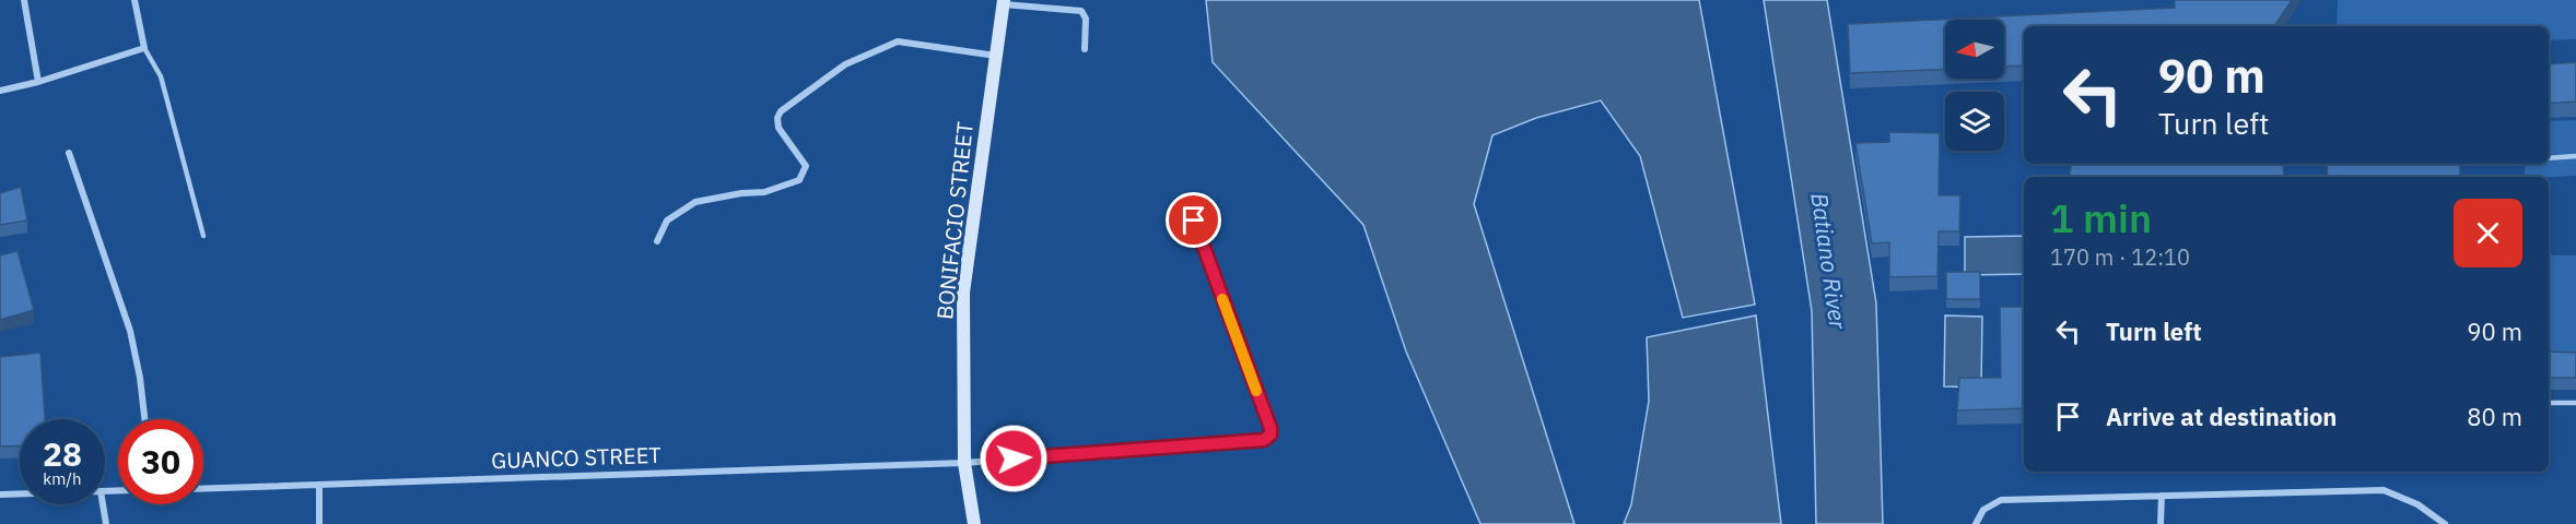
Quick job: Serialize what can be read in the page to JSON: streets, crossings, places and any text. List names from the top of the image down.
{
  "streets": {
    "street": ["BONIFACIO STREET", "GUANCO STREET"]
  },
  "crossings": [
    ["BONIFACIO STREET", "GUANCO STREET"]
  ],
  "water": ["Batiano River"],
  "north": "left",
  "page": {
    "turn": ["90 m", "Turn left"],
    "heading": ["1 min", "170 m · 12:10"],
    "list": [
      {
        "name": "Turn left",
        "value": "90 m"
      },
      {
        "name": "Arrive at destination",
        "value": "80 m"
      }
    ],
    "speed": "28 km/h",
    "limit": "30"
  }
}
